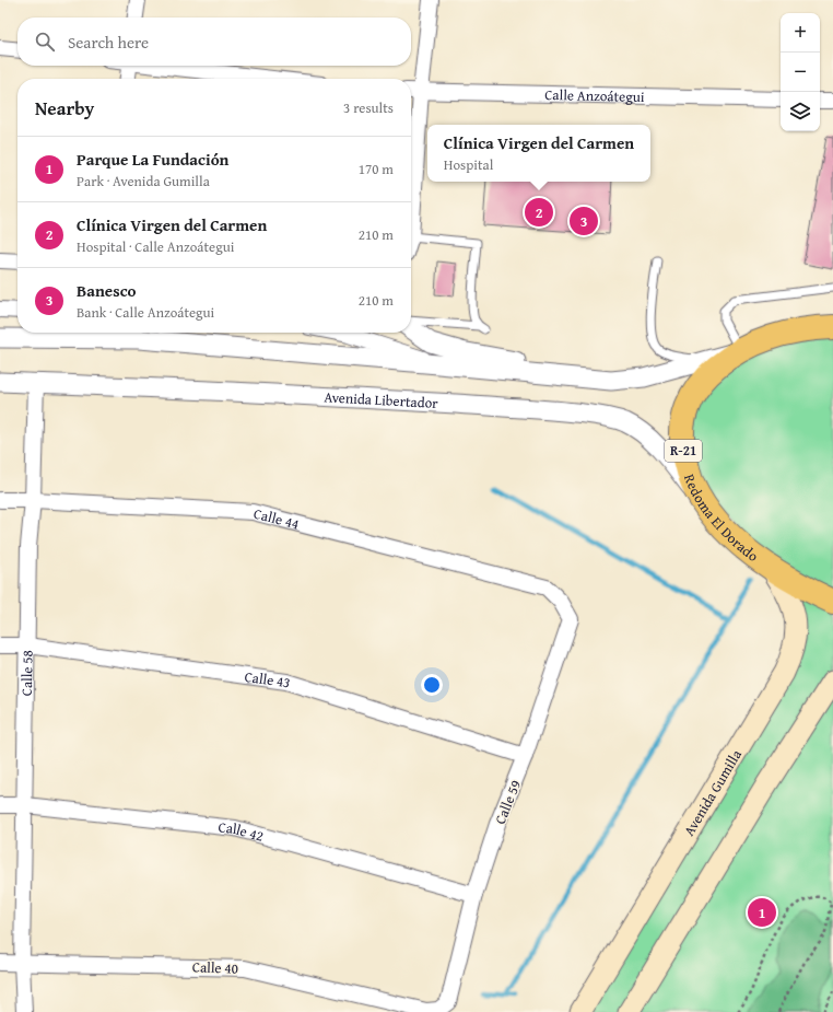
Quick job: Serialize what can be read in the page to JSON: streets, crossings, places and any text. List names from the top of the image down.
{
  "streets": {
    "main road": ["R-21", "Redoma El Dorado", "Avenida Gumilla"],
    "street": [
      "Calle Anzoátegui",
      "Avenida Libertador",
      "Calle 44",
      "Calle 58",
      "Calle 43",
      "Calle 59",
      "Calle 42",
      "Calle 40"
    ]
  },
  "crossings": [
    ["Avenida Libertador", "Redoma El Dorado"],
    ["Avenida Libertador", "Calle 58"],
    ["Redoma El Dorado", "Avenida Gumilla"],
    ["Calle 44", "Calle 58"],
    ["Calle 44", "Calle 59"],
    ["Calle 58", "Calle 43"],
    ["Calle 58", "Calle 42"],
    ["Calle 58", "Calle 40"],
    ["Calle 43", "Calle 59"],
    ["Calle 59", "Calle 42"],
    ["Calle 59", "Calle 40"]
  ],
  "page": {
    "map_buttons": ["+", "−"],
    "search": "Search here",
    "heading": ["Nearby", "3 results"],
    "popup": ["Clínica Virgen del Carmen", "Hospital"],
    "list": [
      {
        "mark": "1",
        "name": "Parque La Fundación",
        "note": "Park · Avenida Gumilla",
        "value": "170 m"
      },
      {
        "mark": "2",
        "name": "Clínica Virgen del Carmen",
        "note": "Hospital · Calle Anzoátegui",
        "value": "210 m"
      },
      {
        "mark": "3",
        "name": "Banesco",
        "note": "Bank · Calle Anzoátegui",
        "value": "210 m"
      }
    ],
    "pins": ["2", "3", "1"]
  }
}
